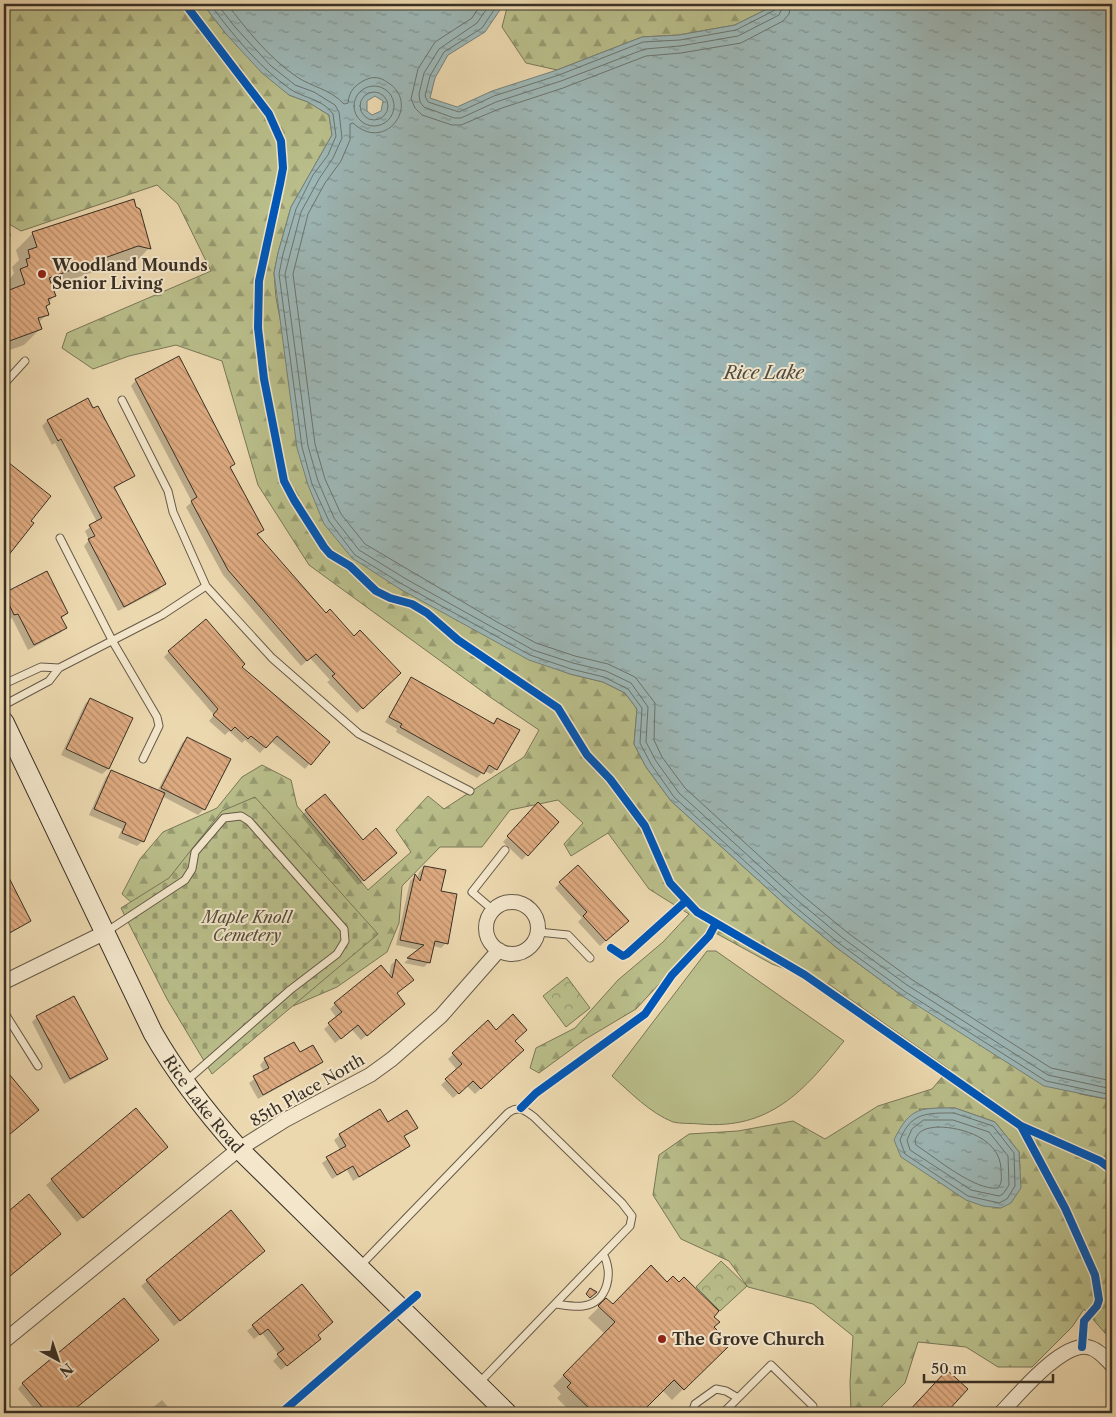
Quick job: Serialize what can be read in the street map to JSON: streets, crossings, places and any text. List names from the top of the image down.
{
  "streets": {
    "street": ["85th Place North", "Rice Lake Road"]
  },
  "crossings": [
    ["85th Place North", "Rice Lake Road"]
  ],
  "water": ["Rice Lake"],
  "parks": ["Maple Knoll Cemetery"],
  "places": ["Woodland Mounds Senior Living", "The Grove Church"],
  "scale_bar": "50 m",
  "north": "bottom right"
}
